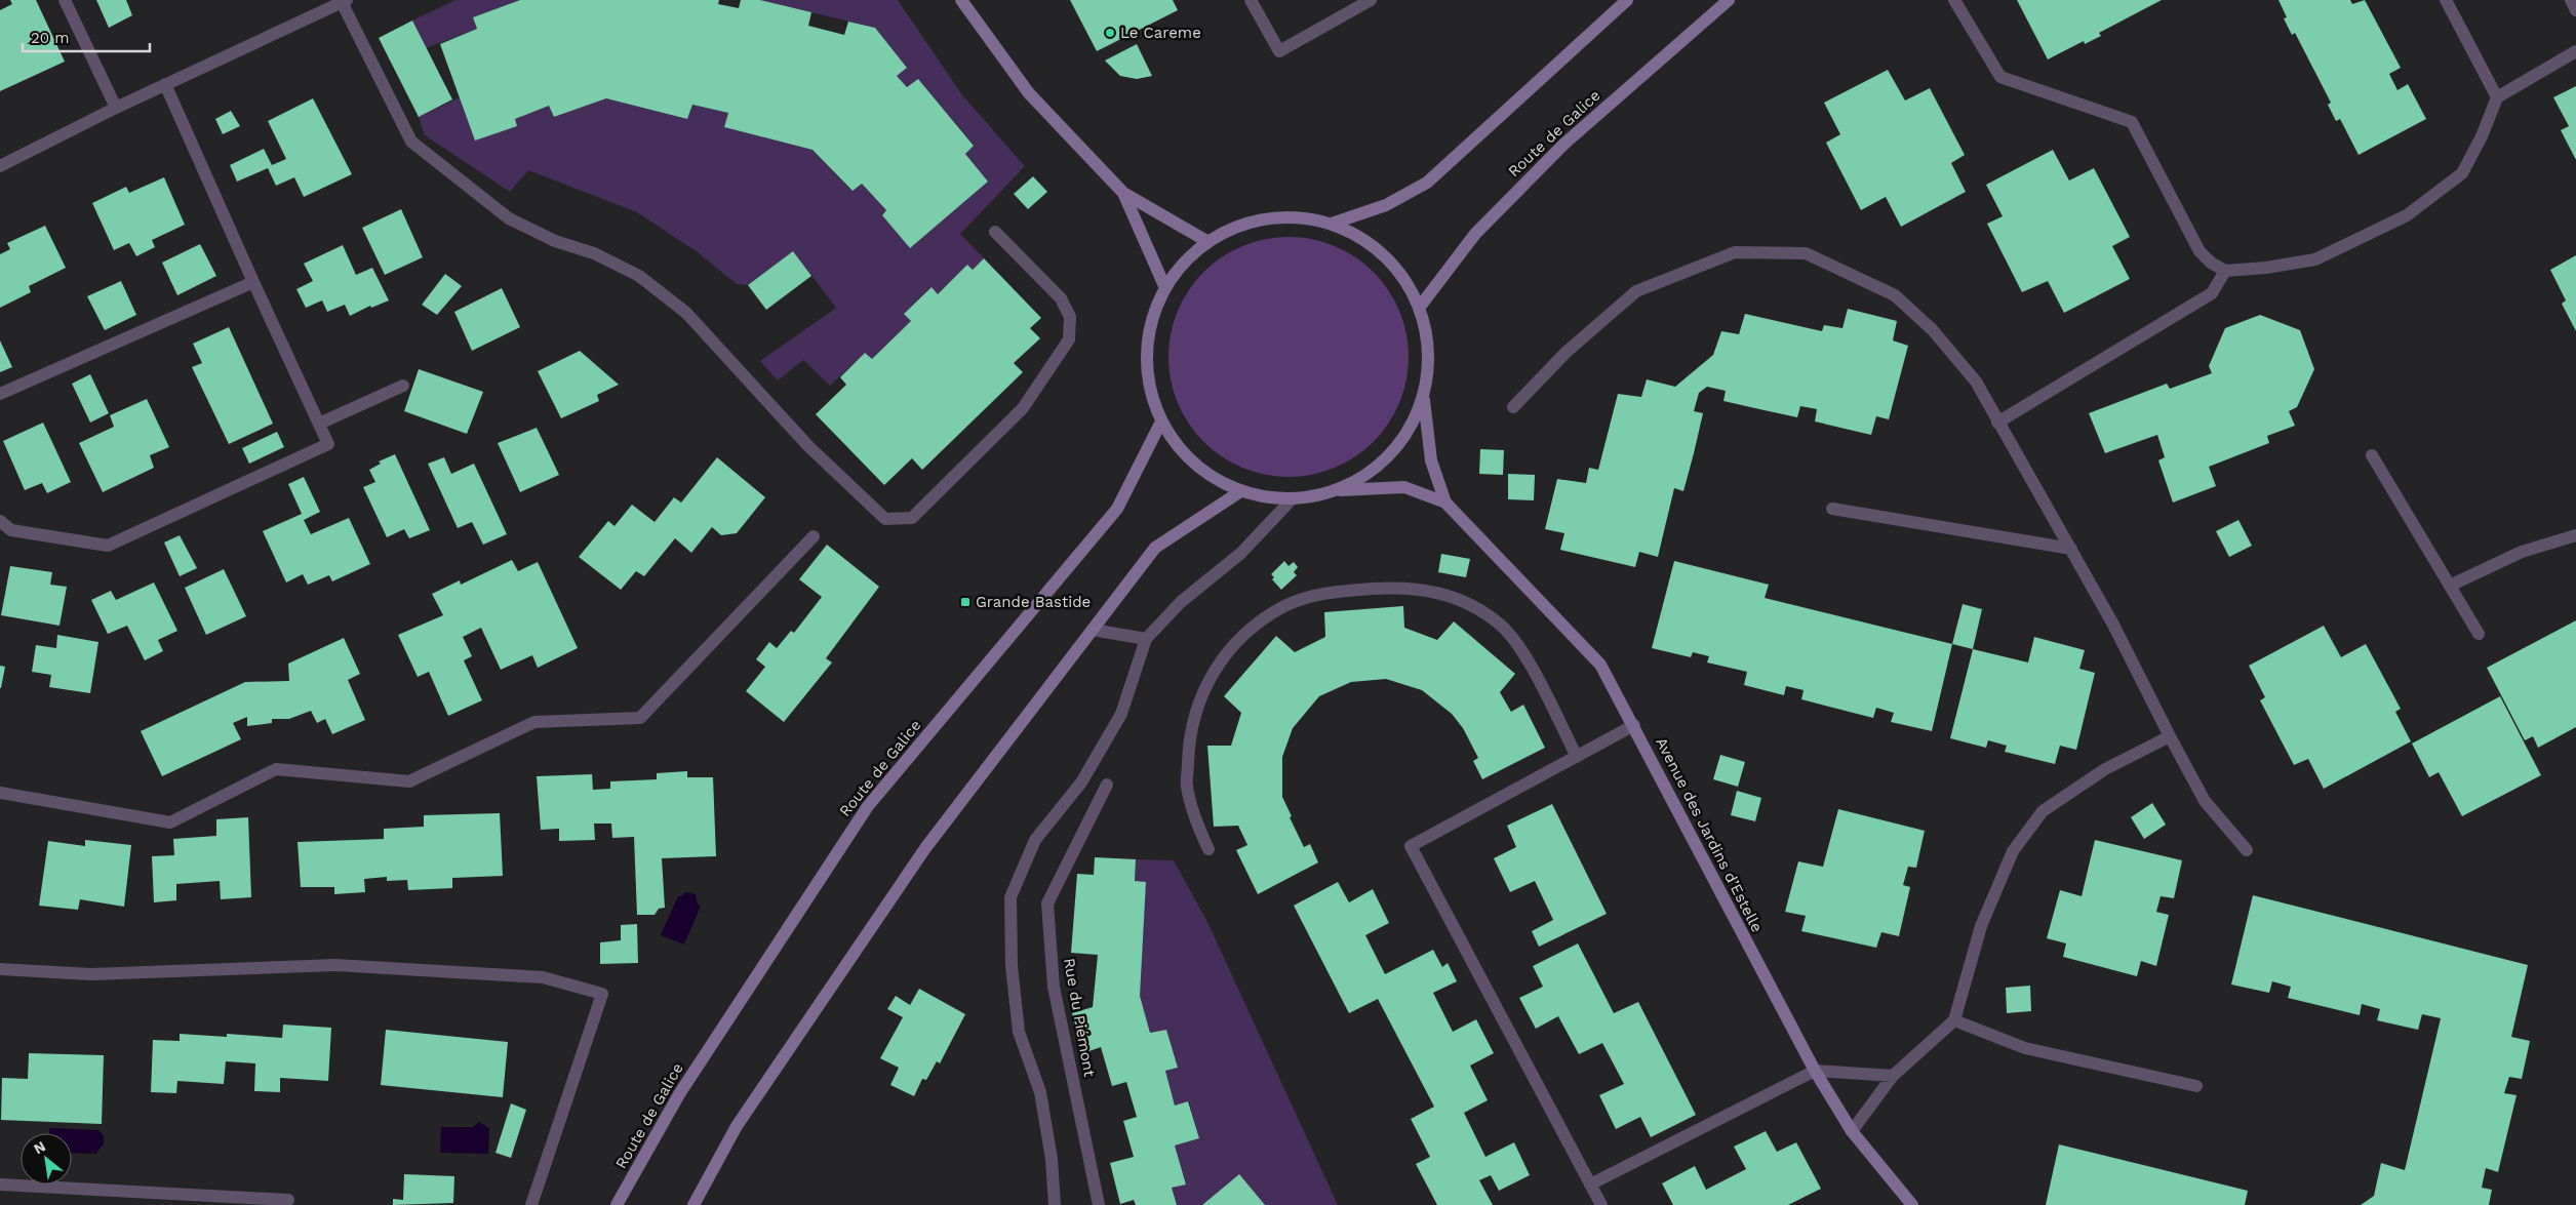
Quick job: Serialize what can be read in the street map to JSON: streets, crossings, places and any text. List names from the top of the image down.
{
  "streets": {
    "main road": ["Route de Galice", "Avenue des Jardins d’Estelle"],
    "street": ["Rue du Piémont"]
  },
  "places": {
    "other": ["Le Careme"],
    "transit": ["Grande Bastide"]
  },
  "scale_bar": "20 m",
  "north": "top left"
}
